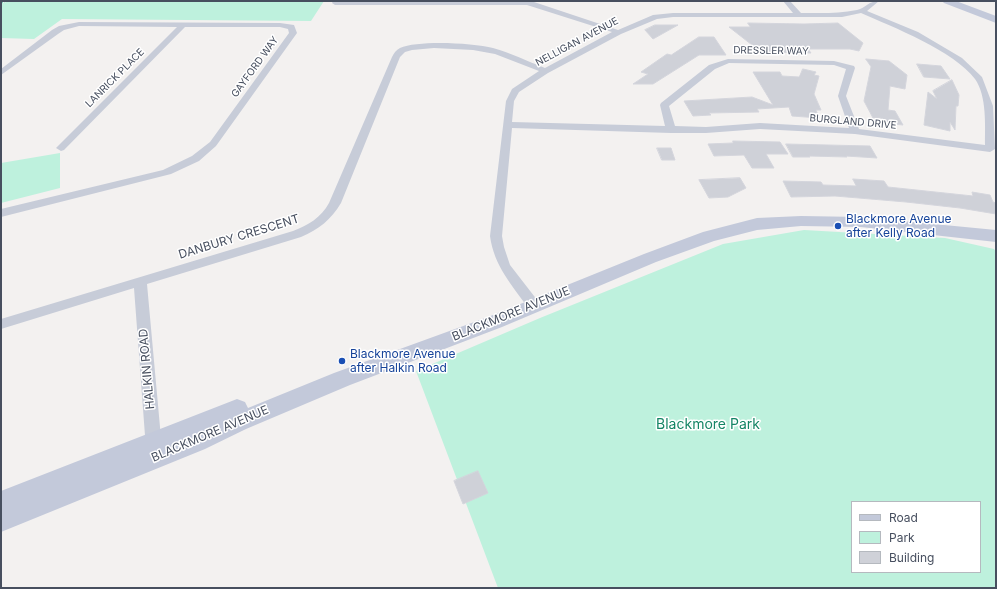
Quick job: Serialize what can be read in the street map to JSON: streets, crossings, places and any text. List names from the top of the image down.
{
  "streets": {
    "street": [
      "NELLIGAN AVENUE",
      "DRESSLER WAY",
      "GAYFORD WAY",
      "LANRICK PLACE",
      "BURGLAND DRIVE",
      "DANBURY CRESCENT",
      "BLACKMORE AVENUE",
      "HALKIN ROAD"
    ]
  },
  "crossings": [
    ["NELLIGAN AVENUE", "BURGLAND DRIVE"],
    ["NELLIGAN AVENUE", "DANBURY CRESCENT"],
    ["NELLIGAN AVENUE", "BLACKMORE AVENUE"],
    ["DRESSLER WAY", "BURGLAND DRIVE"],
    ["GAYFORD WAY", "LANRICK PLACE"],
    ["DANBURY CRESCENT", "HALKIN ROAD"],
    ["BLACKMORE AVENUE", "HALKIN ROAD"]
  ],
  "parks": ["Blackmore Park"],
  "places": ["Blackmore Avenue after Kelly Road", "Blackmore Avenue after Halkin Road"],
  "legend": ["Road", "Park", "Building"]
}
